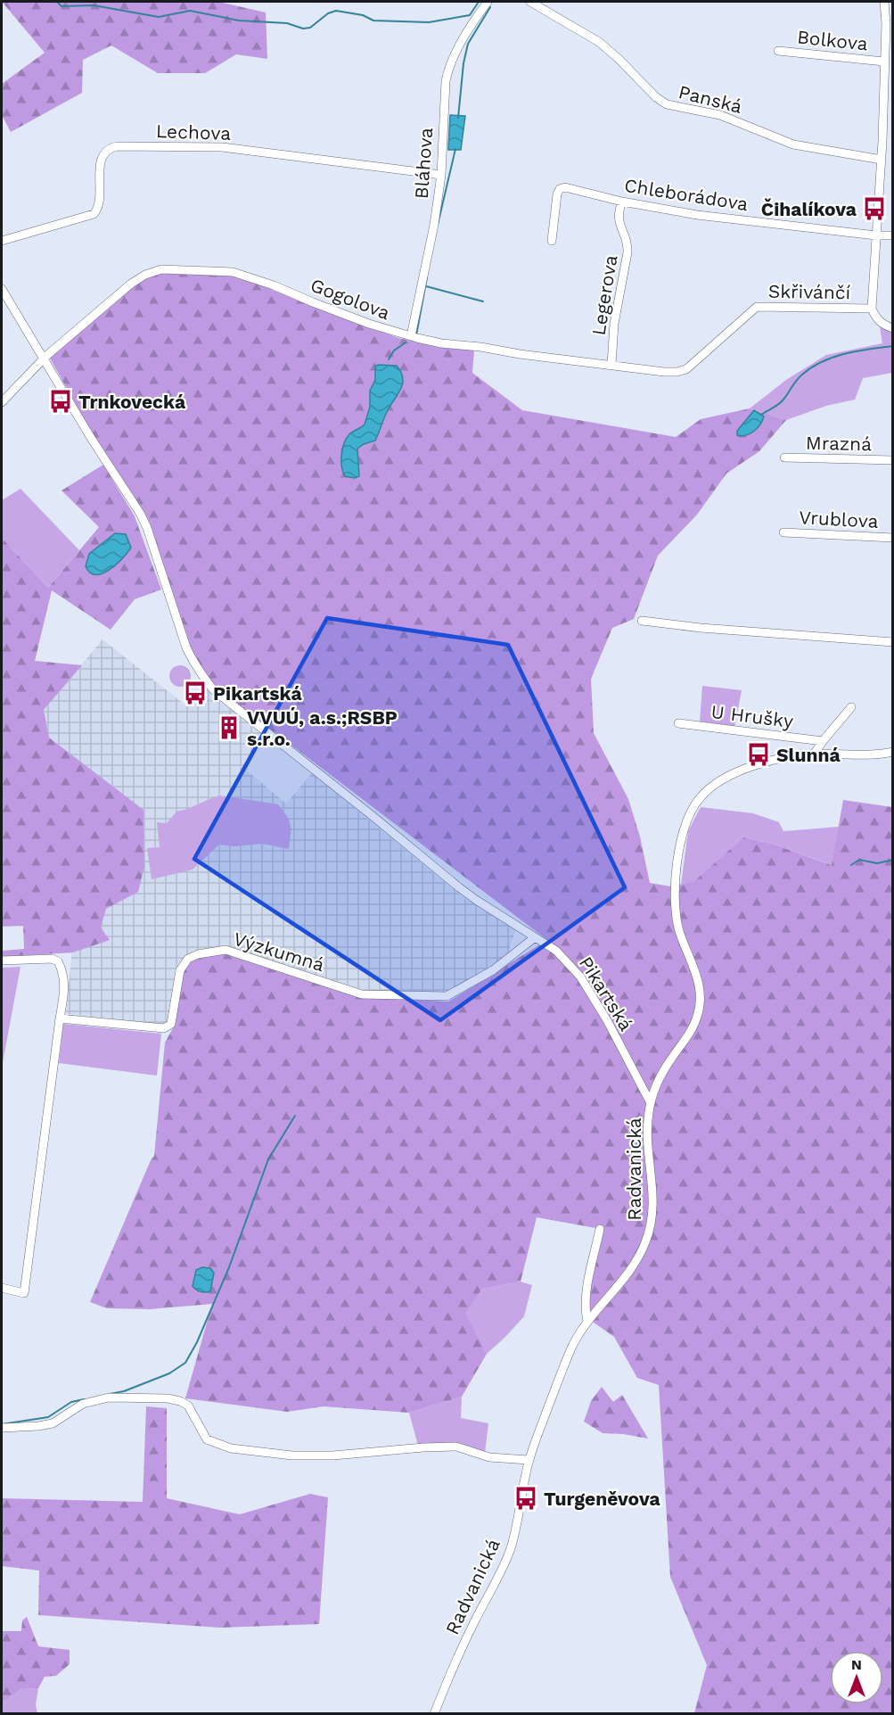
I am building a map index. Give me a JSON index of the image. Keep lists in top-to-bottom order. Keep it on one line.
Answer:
{"streets":{"street":["Bolkova","Panská","Lechova","Bláhova","Chleborádova","Skřivánčí","Legerova","Gogolova","Mrazná","Vrublova","U Hrušky","Výzkumná","Pikartská","Radvanická"]},"crossings":[["Lechova","Bláhova"],["Bláhova","Gogolova"],["Chleborádova","Legerova"],["Skřivánčí","Gogolova"],["Legerova","Gogolova"],["Gogolova","Pikartská"],["Výzkumná","Pikartská"],["Pikartská","Radvanická"]],"places":{"bus stop":["Čihalíkova","Trnkovecká","Pikartská","Slunná","Turgeněvova"],"building":["VVUÚ, a.s.;RSBP s.r.o."]},"north":"top"}
